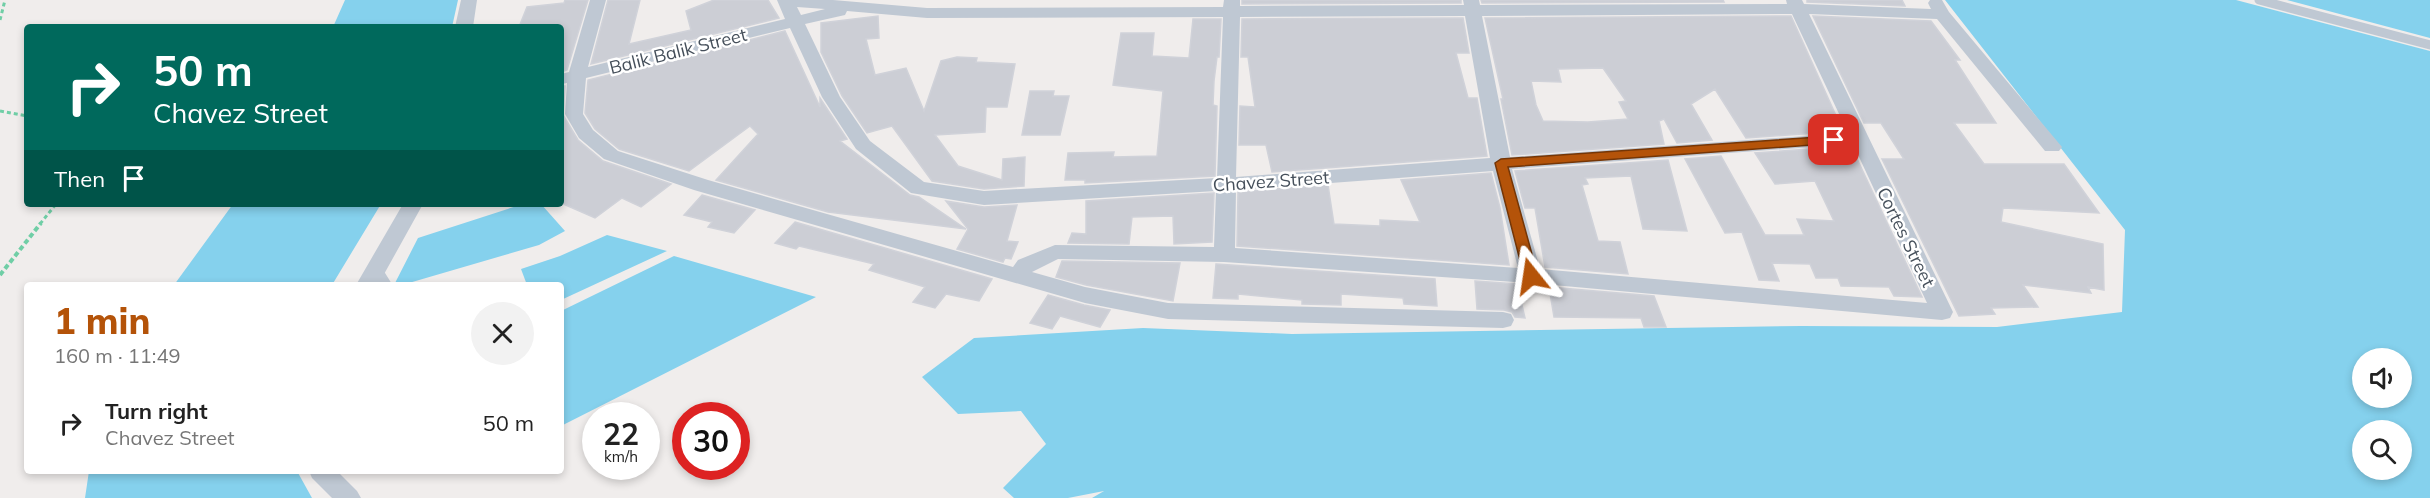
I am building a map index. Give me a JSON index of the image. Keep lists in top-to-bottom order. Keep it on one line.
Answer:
{"streets":{"street":["Balik Balik Street","Chavez Street","Cortes Street"]},"crossings":[["Balik Balik Street","Chavez Street"],["Chavez Street","Cortes Street"]],"page":{"turn":["50 m","Chavez Street"],"then":"Then","heading":["1 min","160 m · 11:49"],"list":[{"name":"Turn right","note":"Chavez Street","value":"50 m"}],"speed":"22 km/h","limit":"30"}}
